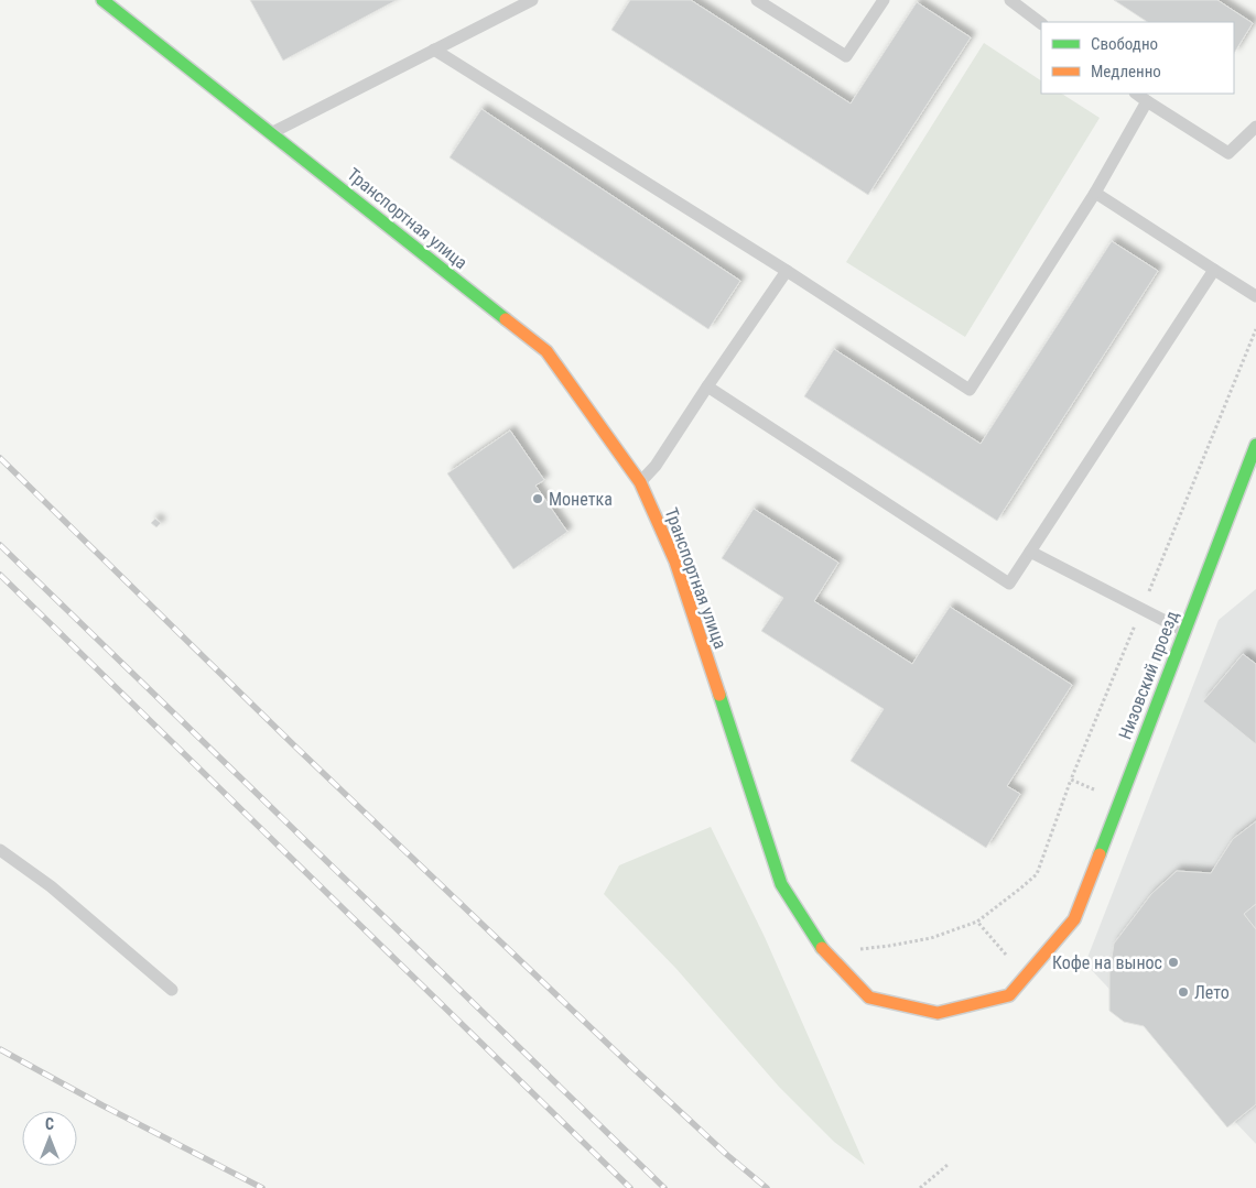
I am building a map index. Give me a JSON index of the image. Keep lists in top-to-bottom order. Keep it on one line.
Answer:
{"streets":{"street":["Транспортная улица","Низовский проезд"]},"crossings":[["Транспортная улица","Низовский проезд"]],"places":["Монетка","Кофе на вынос","Лето"],"legend":["Свободно","Медленно"],"north":"top"}
